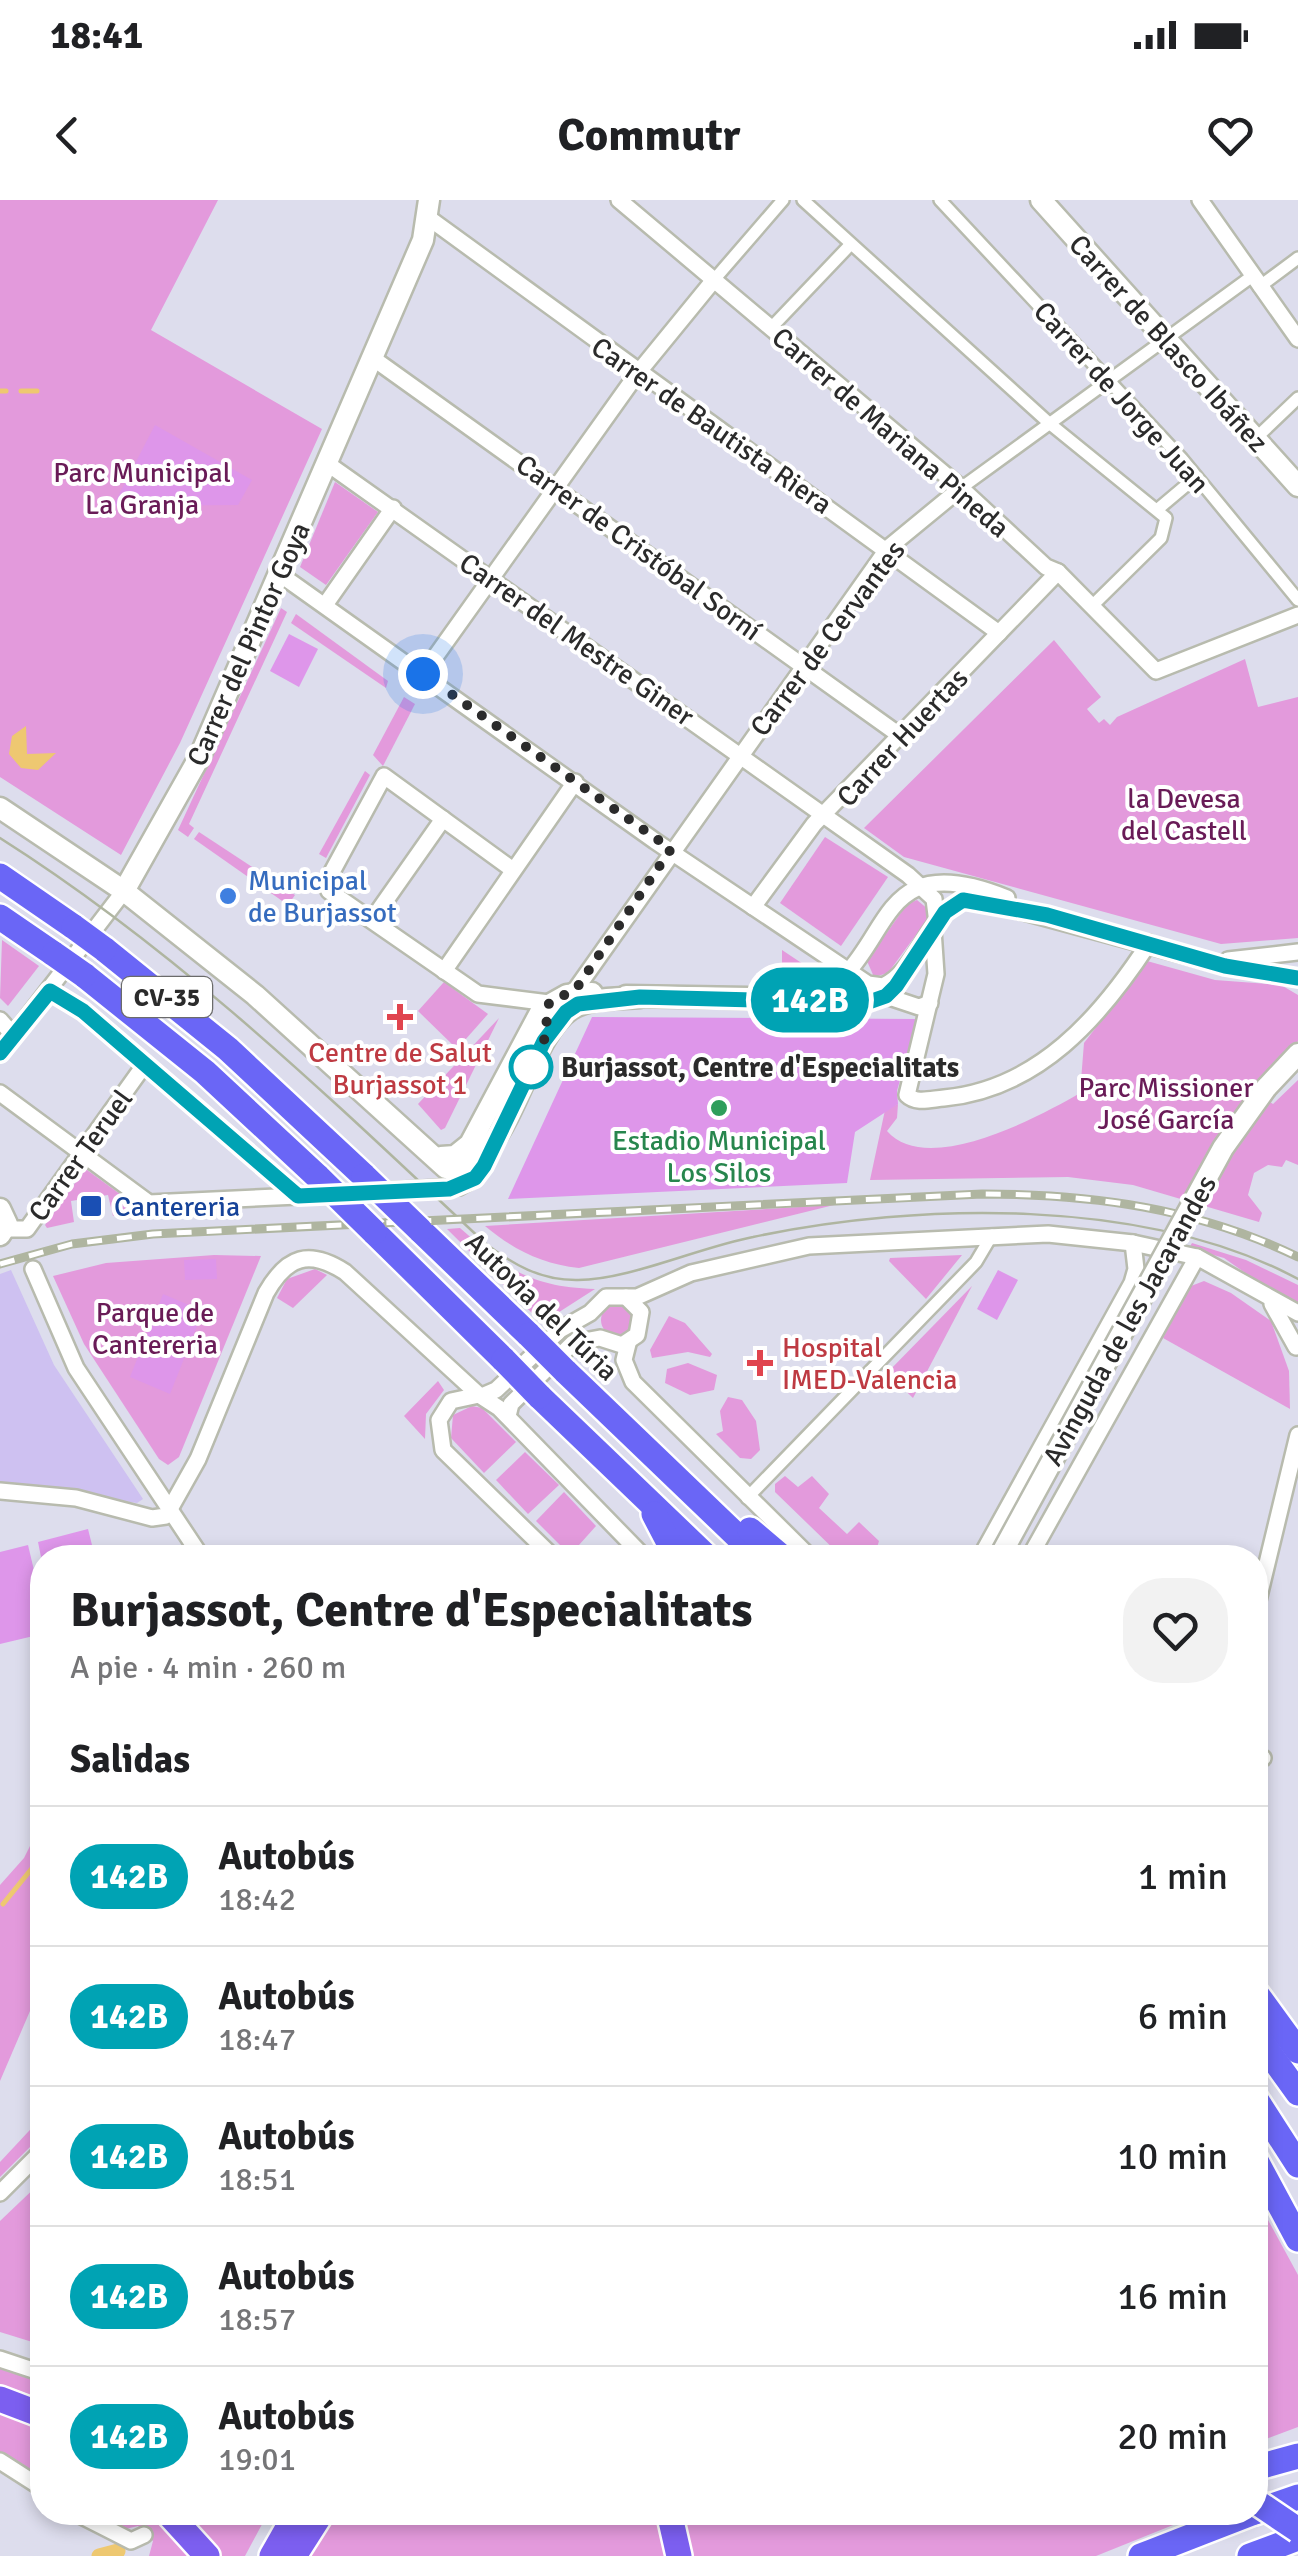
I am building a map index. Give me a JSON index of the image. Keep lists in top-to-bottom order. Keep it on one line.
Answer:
{"streets":{"highway":["CV-35","Autovia del Túria"],"street":["Carrer de Blasco Ibáñez","Carrer de Jorge Juan","Carrer de Bautista Riera","Carrer de Mariana Pineda","Carrer de Cristóbal Sorní","Carrer de Cervantes","Carrer del Mestre Giner","Carrer del Pintor Goya","Carrer Huertas","Carrer Teruel","Avinguda de les Jacarandes"]},"crossings":[["Carrer de Blasco Ibáñez","Carrer de Cervantes"],["Carrer de Jorge Juan","Carrer de Cervantes"],["Carrer de Bautista Riera","Carrer de Cervantes"],["Carrer de Bautista Riera","Carrer del Pintor Goya"],["Carrer de Bautista Riera","Carrer Huertas"],["Carrer de Mariana Pineda","Carrer de Cervantes"],["Carrer de Mariana Pineda","Carrer Huertas"],["Carrer de Cristóbal Sorní","Carrer de Cervantes"],["Carrer de Cristóbal Sorní","Carrer del Pintor Goya"],["Carrer de Cristóbal Sorní","Carrer Huertas"],["Carrer de Cervantes","Carrer del Mestre Giner"],["Carrer del Mestre Giner","Carrer del Pintor Goya"],["Carrer del Mestre Giner","Carrer Huertas"]],"parks":["Parc Municipal La Granja","la Devesa del Castell","Parc Missioner José García","Parque de Cantereria"],"places":{"other":["Municipal de Burjassot","Burjassot, Centre d'Especialitats","Estadio Municipal Los Silos"],"health":["Centre de Salut Burjassot 1","Hospital IMED-Valencia"],"transit":["Cantereria"]},"lines":["bus line 142B"],"page":{"status":"18:41","header":"Commutr","on_map":"142B","heading":[["Burjassot, Centre d'Especialitats","A pie · 4 min · 260 m"],"Salidas"],"list":[{"mark":"142B","name":"Autobús","note":"18:42","value":"1 min"},{"mark":"142B","name":"Autobús","note":"18:47","value":"6 min"},{"mark":"142B","name":"Autobús","note":"18:51","value":"10 min"},{"mark":"142B","name":"Autobús","note":"18:57","value":"16 min"},{"mark":"142B","name":"Autobús","note":"19:01","value":"20 min"}]}}
